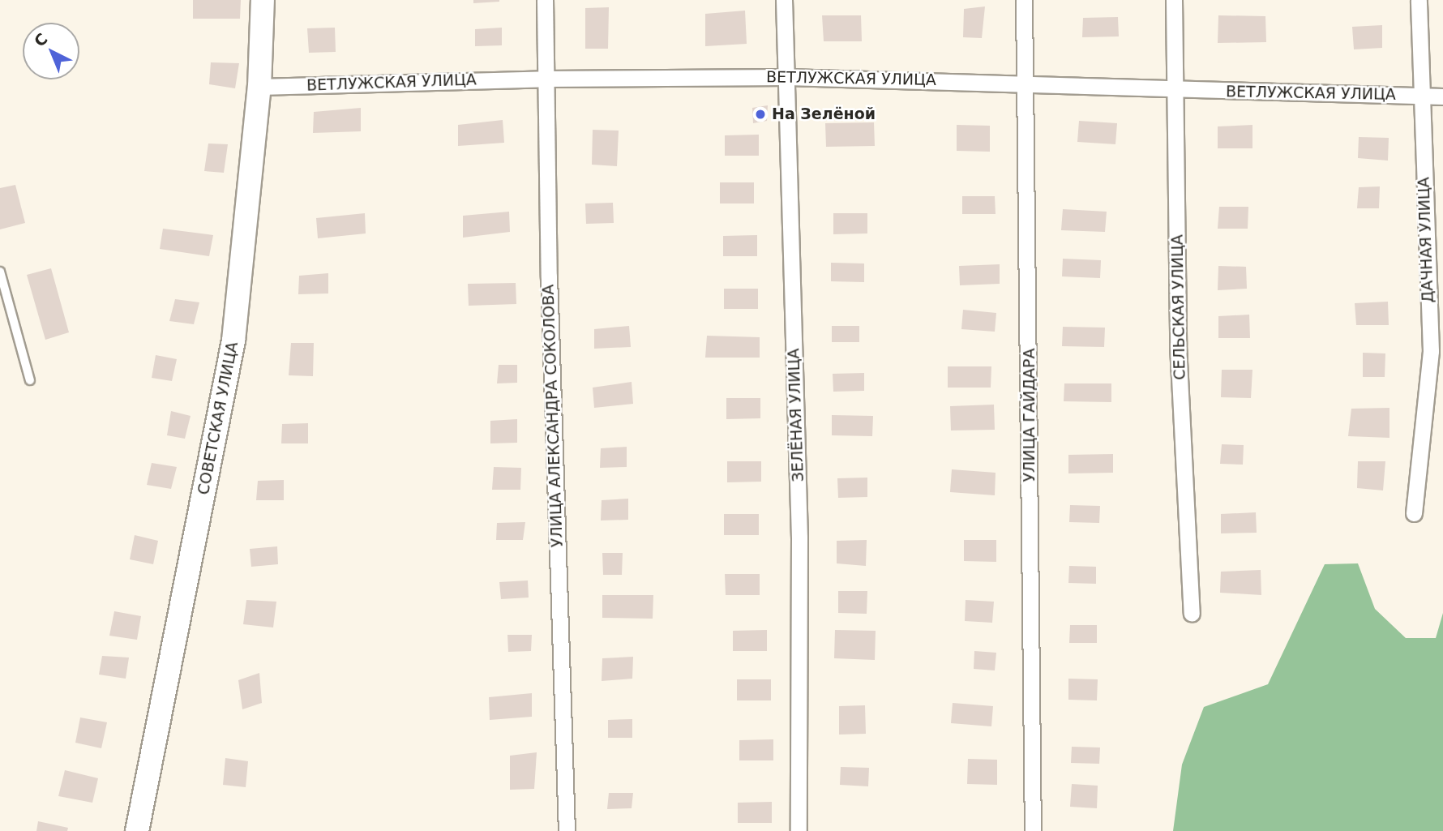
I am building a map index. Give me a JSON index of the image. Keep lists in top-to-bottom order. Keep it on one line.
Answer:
{"streets":{"street":["ВЕТЛУЖСКАЯ УЛИЦА","ДАЧНАЯ УЛИЦА","СЕЛЬСКАЯ УЛИЦА","ЗЕЛЁНАЯ УЛИЦА","УЛИЦА ГАЙДАРА","УЛИЦА АЛЕКСАНДРА СОКОЛОВА","СОВЕТСКАЯ УЛИЦА"]},"crossings":[["ВЕТЛУЖСКАЯ УЛИЦА","ДАЧНАЯ УЛИЦА"],["ВЕТЛУЖСКАЯ УЛИЦА","СЕЛЬСКАЯ УЛИЦА"],["ВЕТЛУЖСКАЯ УЛИЦА","ЗЕЛЁНАЯ УЛИЦА"],["ВЕТЛУЖСКАЯ УЛИЦА","УЛИЦА ГАЙДАРА"],["ВЕТЛУЖСКАЯ УЛИЦА","УЛИЦА АЛЕКСАНДРА СОКОЛОВА"],["ВЕТЛУЖСКАЯ УЛИЦА","СОВЕТСКАЯ УЛИЦА"]],"places":["На Зелёной"],"north":"top left"}
